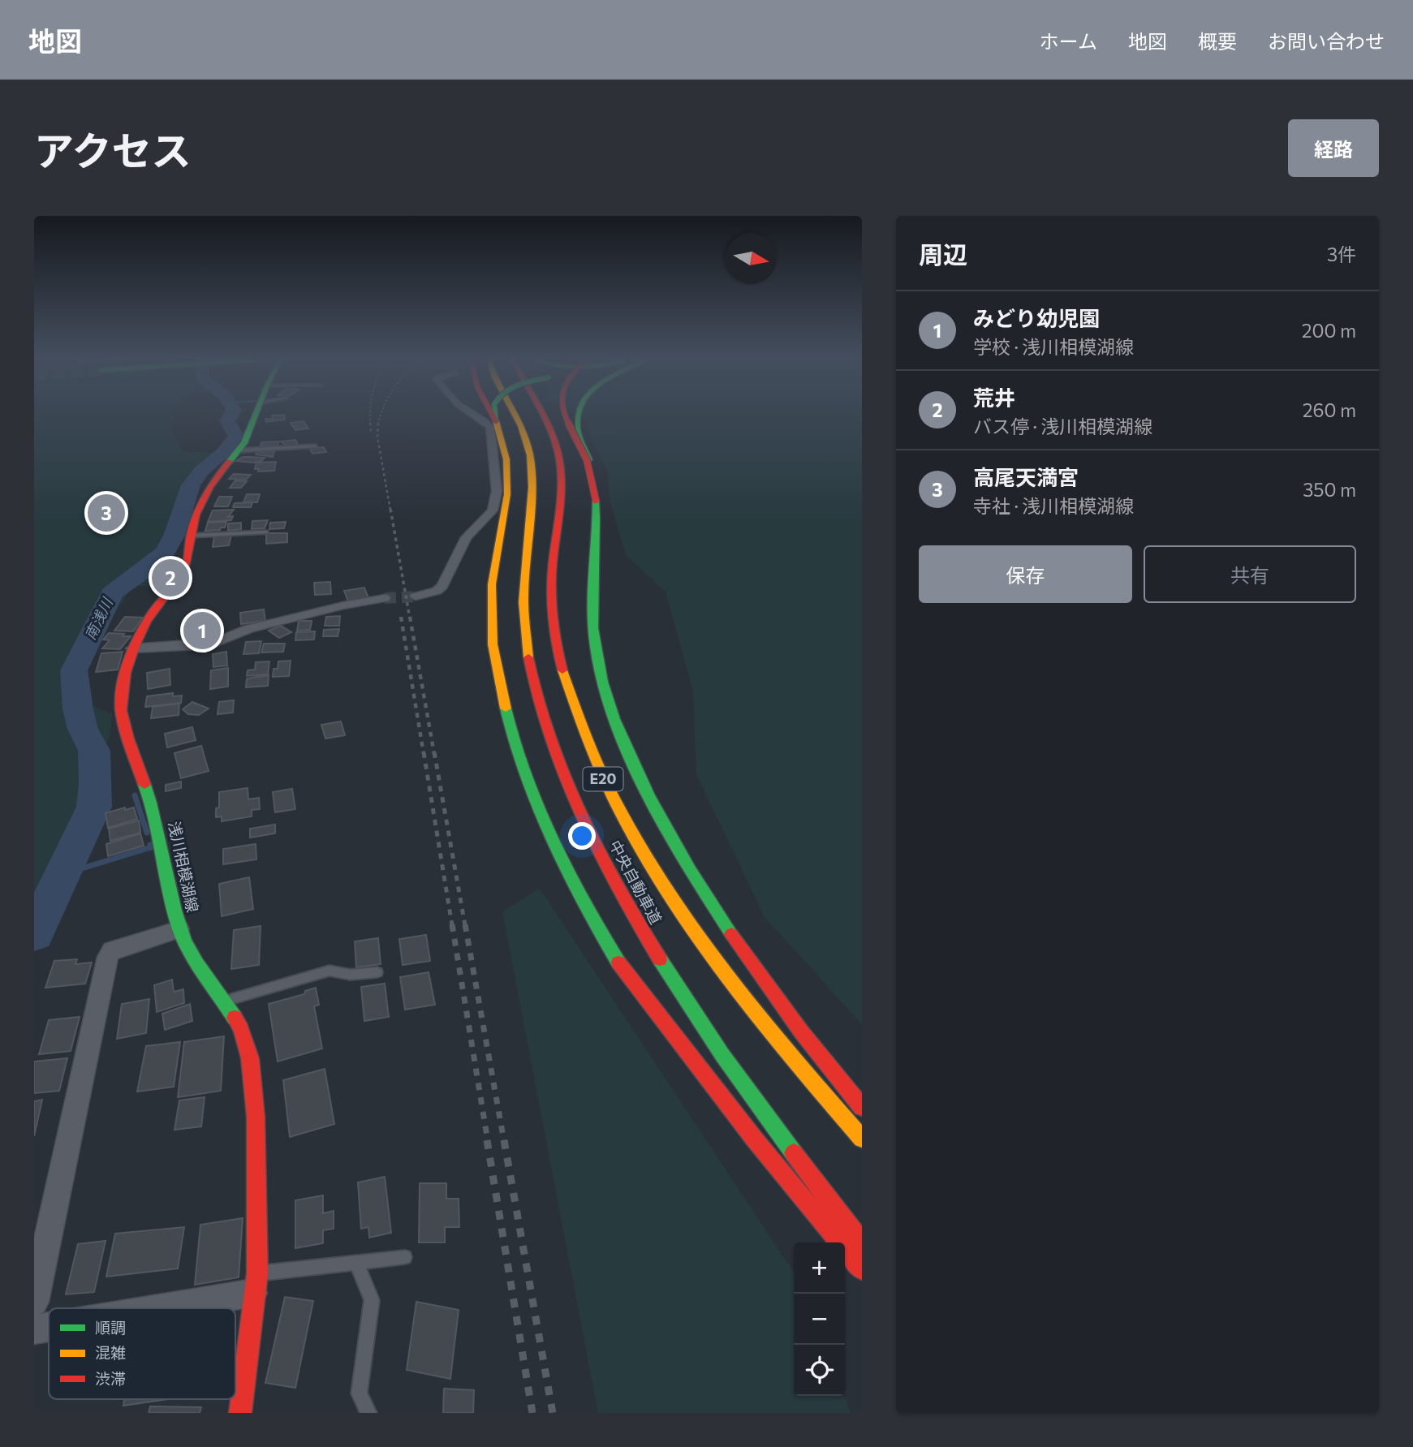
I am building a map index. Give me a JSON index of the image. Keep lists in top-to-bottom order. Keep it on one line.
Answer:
{"streets":{"main road":["E20","浅川相模湖線","中央自動車道"]},"water":["南浅川"],"legend":["順調","混雑","渋滞"],"north":"right","page":{"header":"地図","nav":["ホーム","地図","概要","お問い合わせ"],"title":"アクセス","buttons":["経路",["保存","共有"]],"heading":["周辺","3件"],"list":[{"mark":"1","name":"みどり幼児園","note":"学校 · 浅川相模湖線","value":"200 m"},{"mark":"2","name":"荒井","note":"バス停 · 浅川相模湖線","value":"260 m"},{"mark":"3","name":"高尾天満宮","note":"寺社 · 浅川相模湖線","value":"350 m"}],"pins":["3","2","1"],"map_buttons":["+","−"]}}
